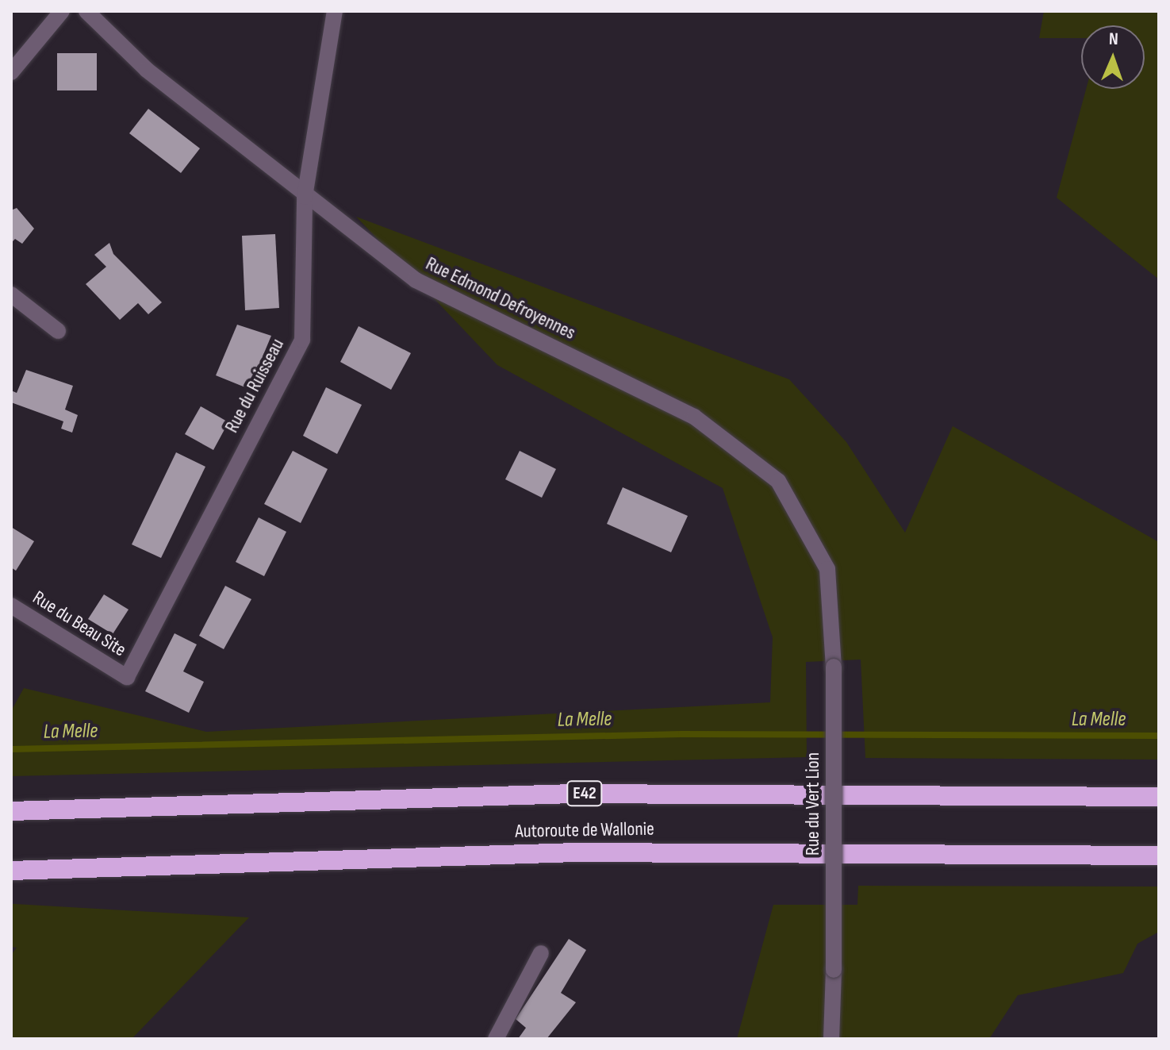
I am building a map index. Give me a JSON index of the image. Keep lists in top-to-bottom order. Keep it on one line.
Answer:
{"streets":{"highway":["E42","Autoroute de Wallonie"],"street":["Rue Edmond Defroyennes","Rue du Ruisseau","Rue du Beau Site","Rue du Vert Lion"]},"crossings":[["Rue Edmond Defroyennes","Rue du Ruisseau"],["Rue Edmond Defroyennes","Rue du Vert Lion"],["Rue du Ruisseau","Rue du Beau Site"]],"water":["La Melle"],"north":"top"}
